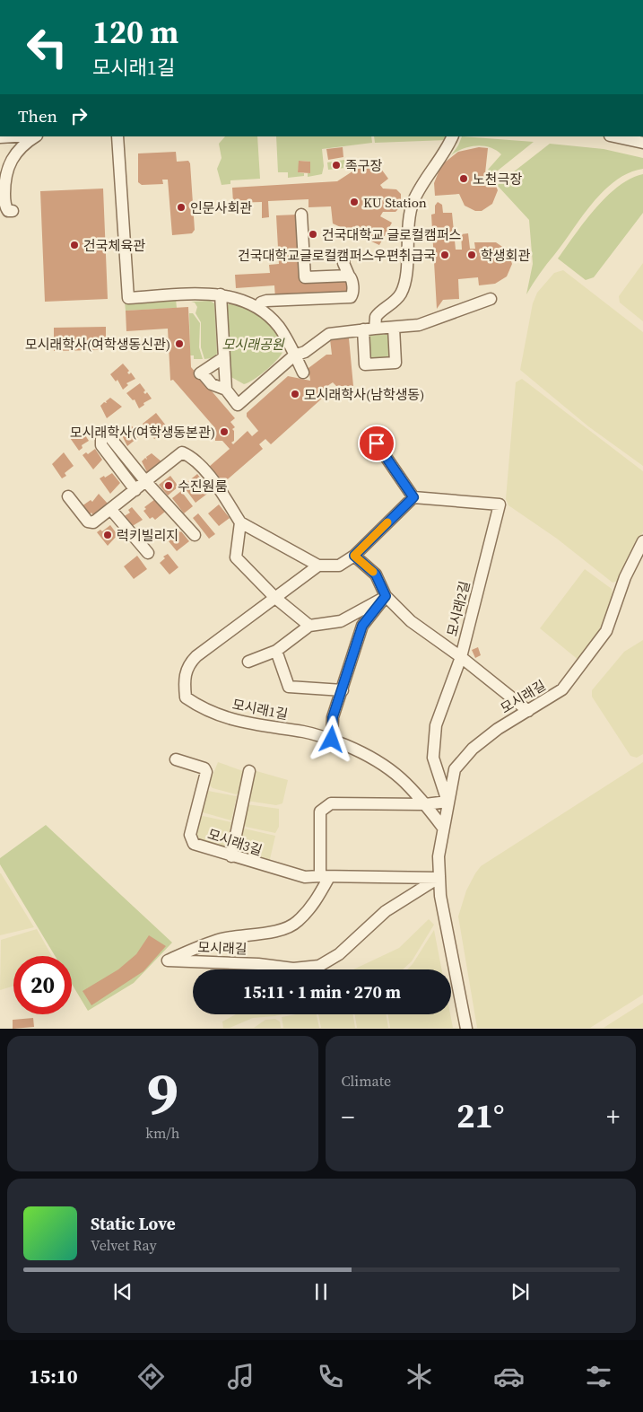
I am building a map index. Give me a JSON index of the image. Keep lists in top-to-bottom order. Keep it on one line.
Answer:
{"streets":{"street":["모시래2길","모시래길","모시래1길","모시래3길"]},"crossings":[["모시래2길","모시래길"],["모시래길","모시래1길"],["모시래길","모시래3길"]],"parks":["모시래공원"],"places":["족구장","노천극장","KU Station","인문사회관","건국대학교 글로컬캠퍼스","건국체육관","건국대학교글로컬캠퍼스우편취급국","학생회관","모시래학사(여학생동신관)","모시래학사(남학생동)","모시래학사(여학생동본관)","수진원룸","럭키빌리지"],"page":{"turn":["120 m","모시래1길"],"then":"Then","limit":"20","trip":"15:11 · 1 min · 270 m","tile":[["9","km/h"],"Climate"],"heat":["−","21°","+"],"song":["Static Love","Velvet Ray"],"tabs":"15:10"}}
